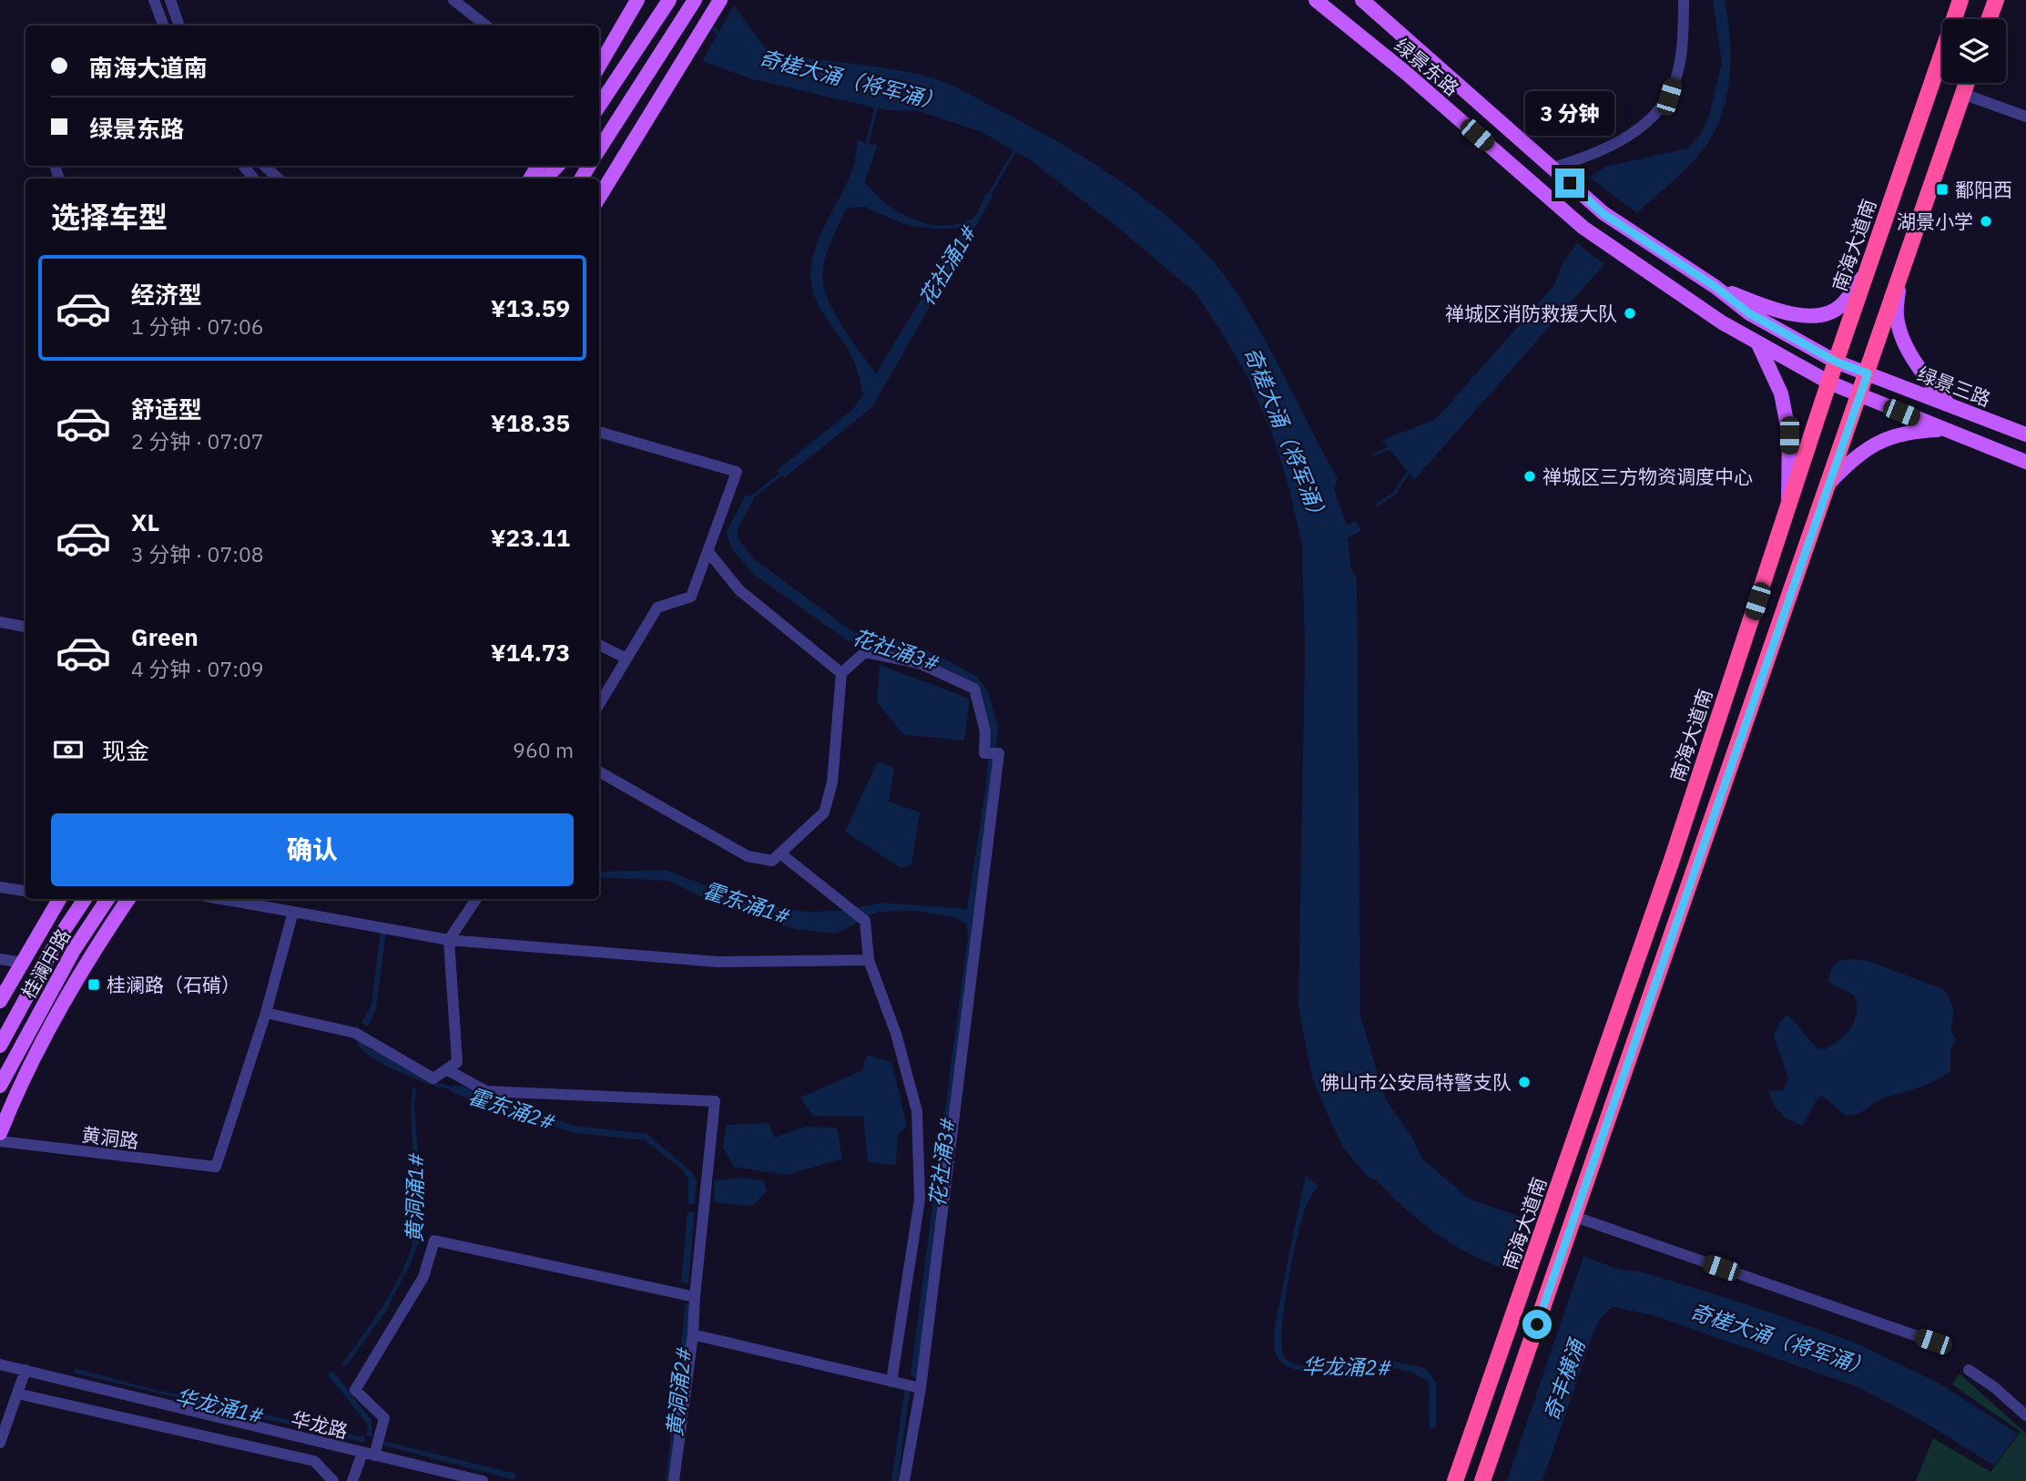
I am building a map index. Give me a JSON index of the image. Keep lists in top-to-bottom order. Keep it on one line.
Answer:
{"streets":{"highway":["南海大道南"],"main road":["绿景东路","绿景三路","桂澜中路"],"street":["黄洞路","华龙路"]},"crossings":[["绿景东路","南海大道南"],["绿景东路","绿景三路"]],"water":["奇槎大涌（将军涌）","花社涌1#","花社涌3#","霍东涌1#","霍东涌2#","黄洞涌1#","华龙涌2#","奇丰横涌","黄洞涌2#","华龙涌1#"],"places":{"transit":["鄱阳西","桂澜路（石𬒔）"],"other":["湖景小学","禅城区消防救援大队","禅城区三方物资调度中心","佛山市公安局特警支队"]},"page":{"banner":["南海大道南","绿景东路"],"bubble":"3 分钟","heading":"选择车型","list":[{"name":"经济型","note":"1 分钟 · 07:06","value":"¥13.59"},{"name":"舒适型","note":"2 分钟 · 07:07","value":"¥18.35"},{"name":"XL","note":"3 分钟 · 07:08","value":"¥23.11"},{"name":"Green","note":"4 分钟 · 07:09","value":"¥14.73"}],"pay":["现金","960 m"],"buttons":"确认"}}
